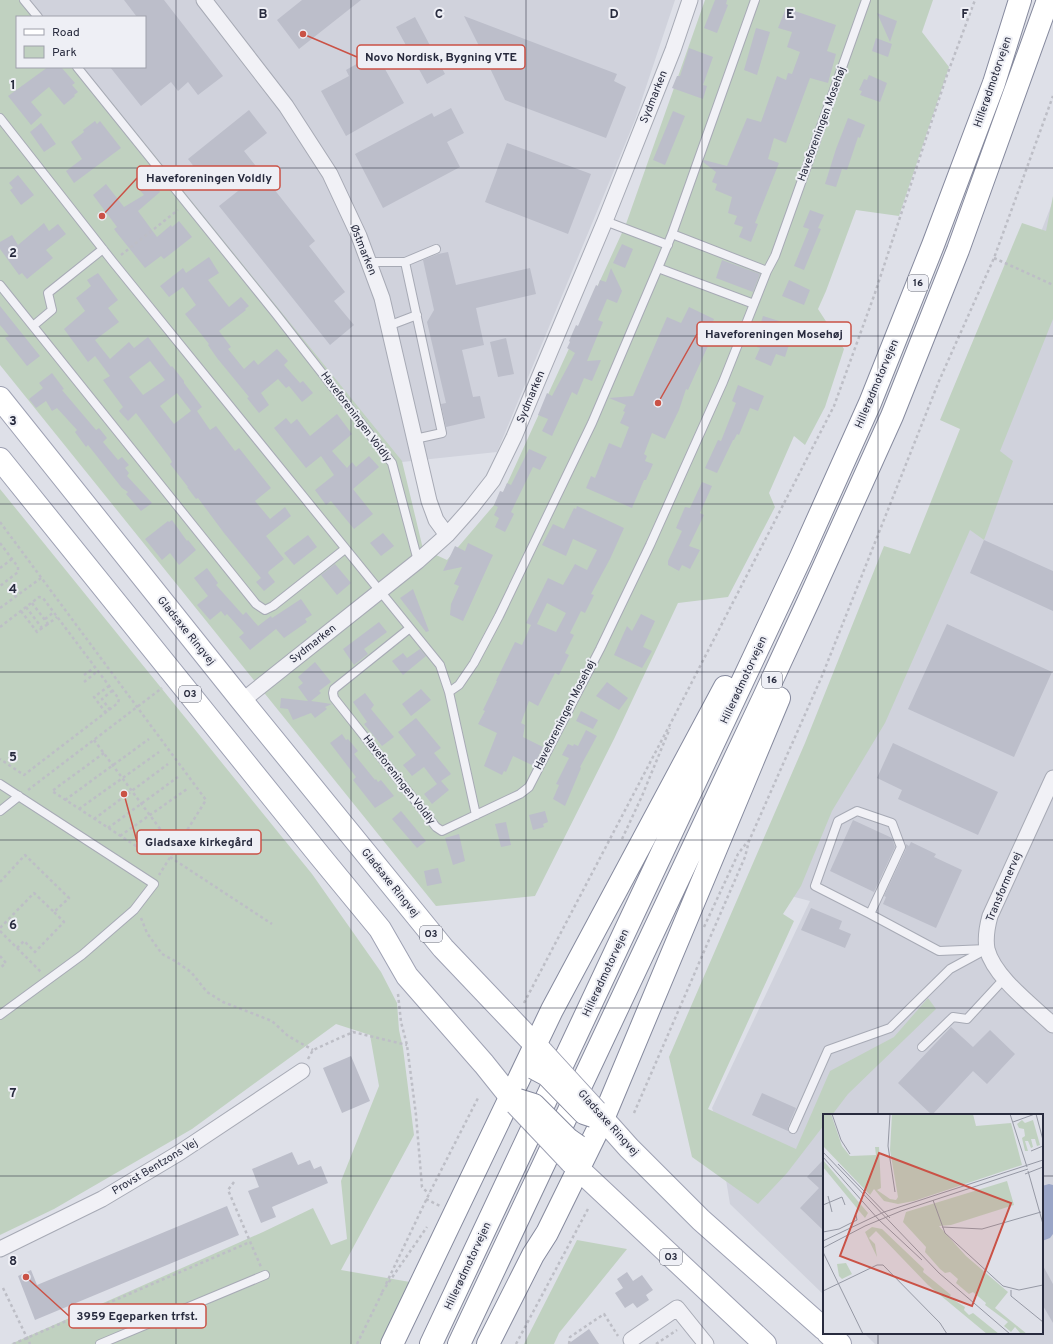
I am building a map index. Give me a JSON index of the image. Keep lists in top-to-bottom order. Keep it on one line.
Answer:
{"streets":{"main road":["Hillerødmotorvejen","16","Gladsaxe Ringvej","O3"],"street":["Sydmarken","Østmarken","Transformervej","Provst Bentzons Vej"],"lane":["Haveforeningen Mosehøj","Haveforeningen Voldly"]},"crossings":[["Sydmarken","Østmarken"],["Sydmarken","Haveforeningen Voldly"],["Sydmarken","Gladsaxe Ringvej"],["Haveforeningen Mosehøj","Haveforeningen Voldly"]],"places":["Novo Nordisk, Bygning VTE","Haveforeningen Voldly","Haveforeningen Mosehøj","Gladsaxe kirkegård","3959 Egeparken trfst."],"legend":["Road","Park"],"grid":{"columns":["B","C","D","E","F"],"rows":["1","2","3","4","5","6","7","8"]}}
